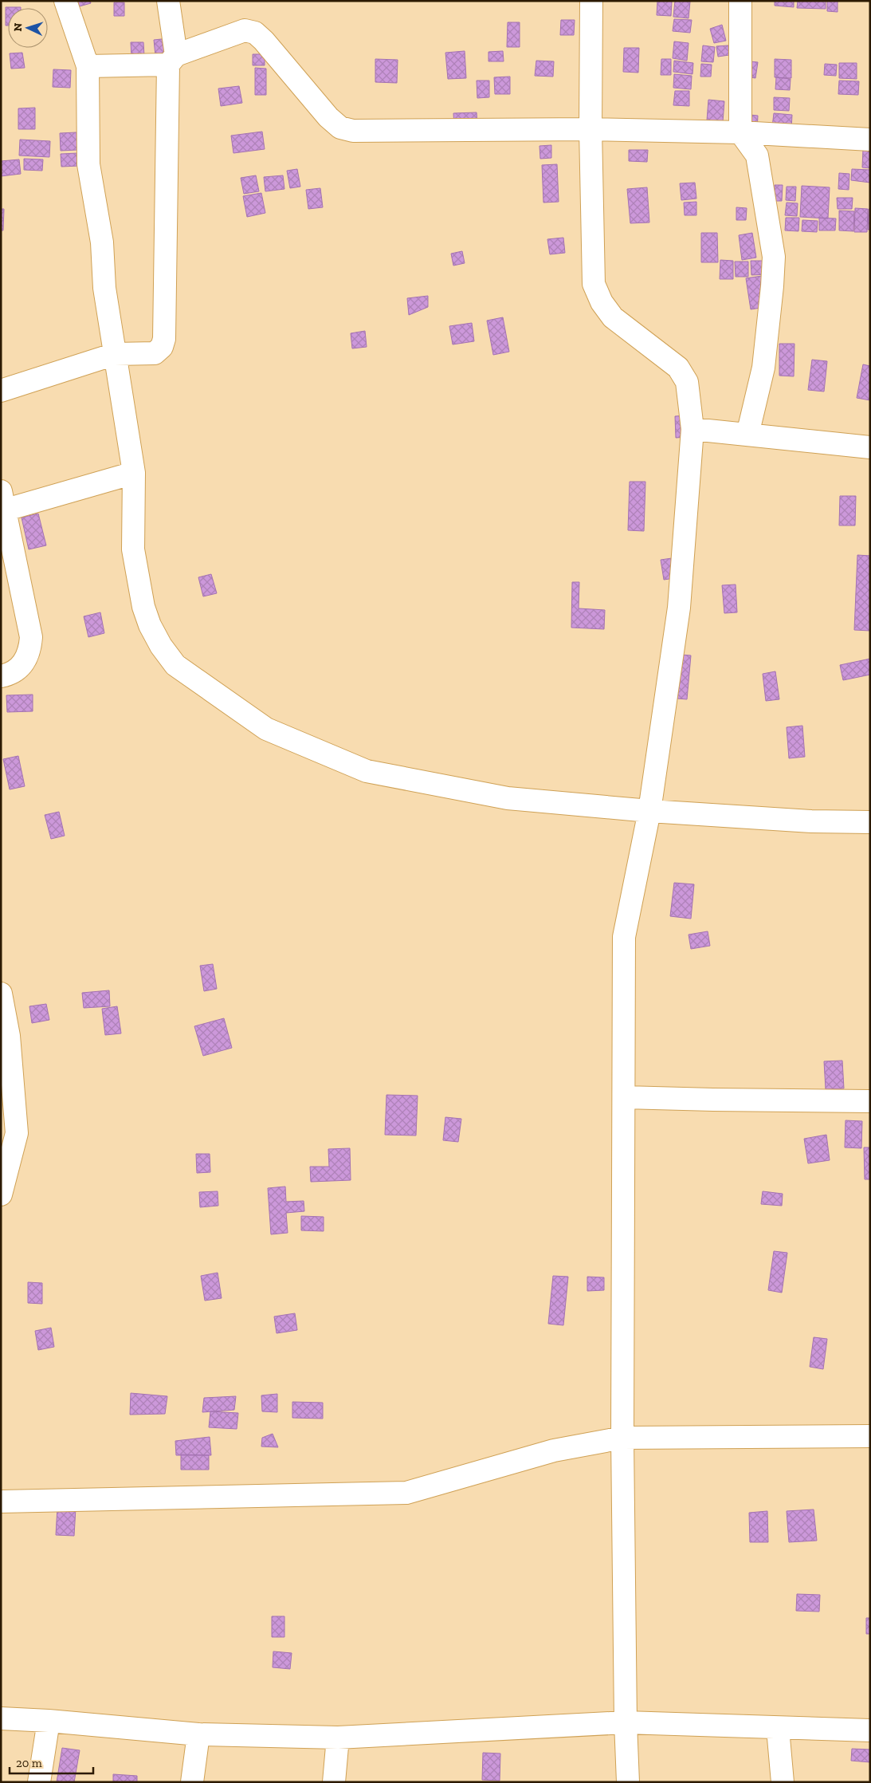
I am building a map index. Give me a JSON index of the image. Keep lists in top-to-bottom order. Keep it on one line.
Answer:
{"scale_bar":"20 m","north":"left"}
